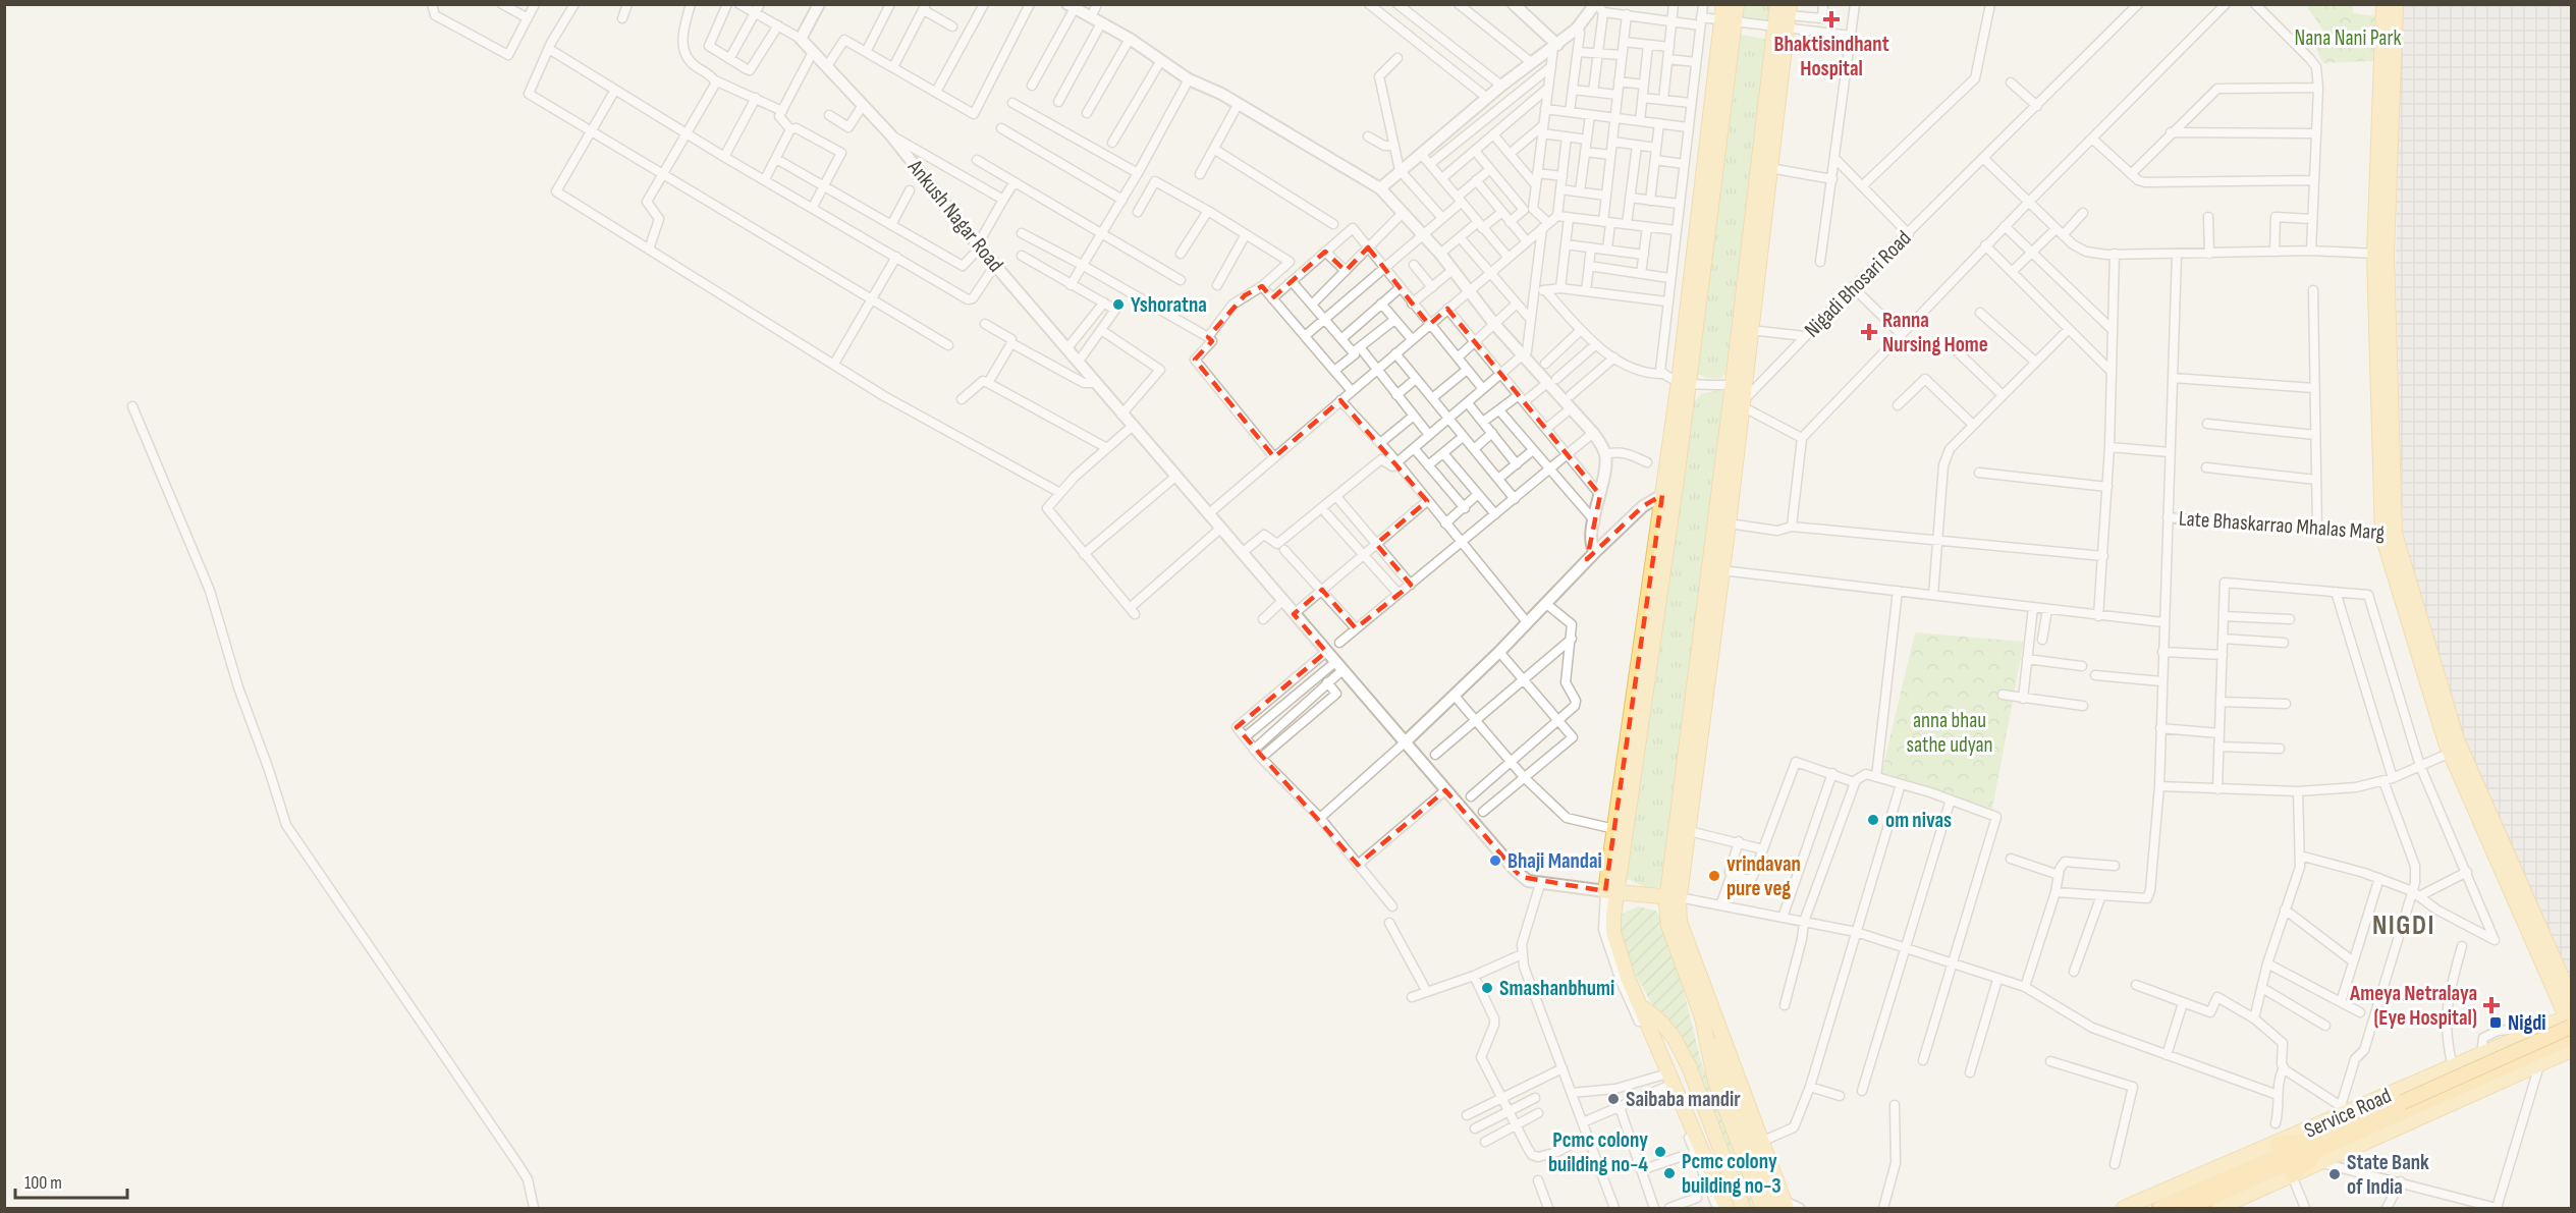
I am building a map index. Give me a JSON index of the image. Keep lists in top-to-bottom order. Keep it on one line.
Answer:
{"streets":{"main road":["Service Road"],"street":["Ankush Nagar Road","Nigadi Bhosari Road","Late Bhaskarrao Mhalas Marg"]},"districts":["NIGDI"],"parks":["Nana Nani Park","anna bhau sathe udyan"],"places":{"health":["Bhaktisindhant Hospital","Ranna Nursing Home","Ameya Netralaya (Eye Hospital)"],"other":["Yshoratna","om nivas","Bhaji Mandai","vrindavan pure veg","Smashanbhumi","Saibaba mandir","Pcmc colony building no-4","Pcmc colony building no-3","State Bank of India"],"transit":["Nigdi"]},"scale_bar":"100 m"}
